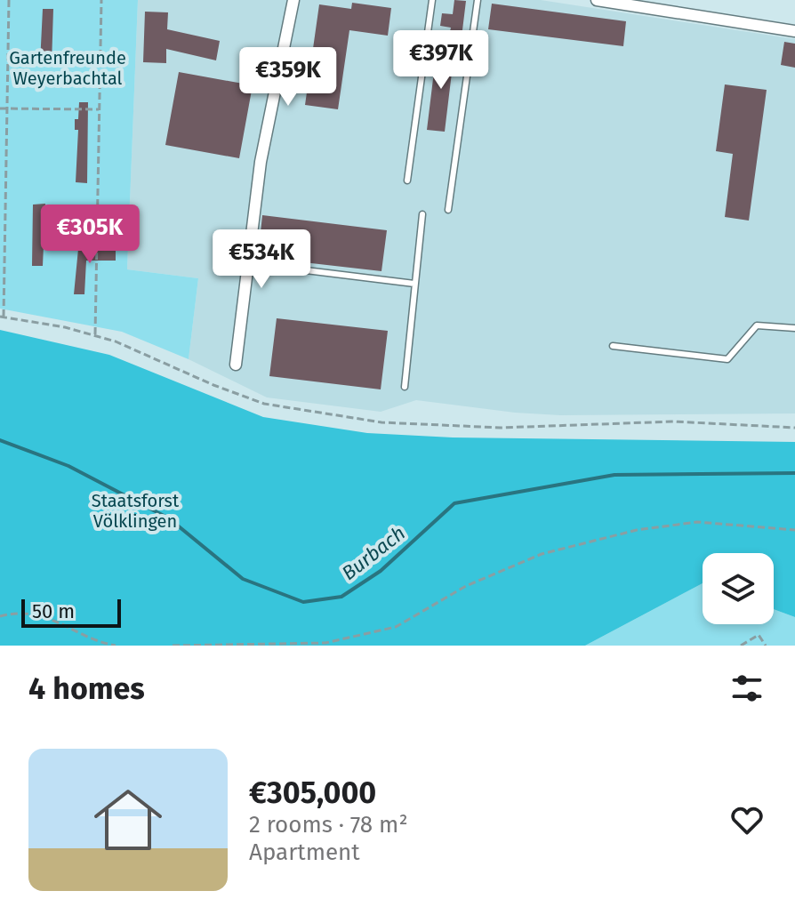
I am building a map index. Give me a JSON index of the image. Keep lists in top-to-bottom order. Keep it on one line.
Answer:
{"water":["Burbach"],"parks":["Gartenfreunde Weyerbachtal","Staatsforst Völklingen"],"scale_bar":"50 m","page":{"price":["€397K","€359K","€305K","€534K"],"scale":"50 m","heading":"4 homes","list":[{"name":"€305,000","note":"2 rooms · 78 m² · Apartment"}]}}
